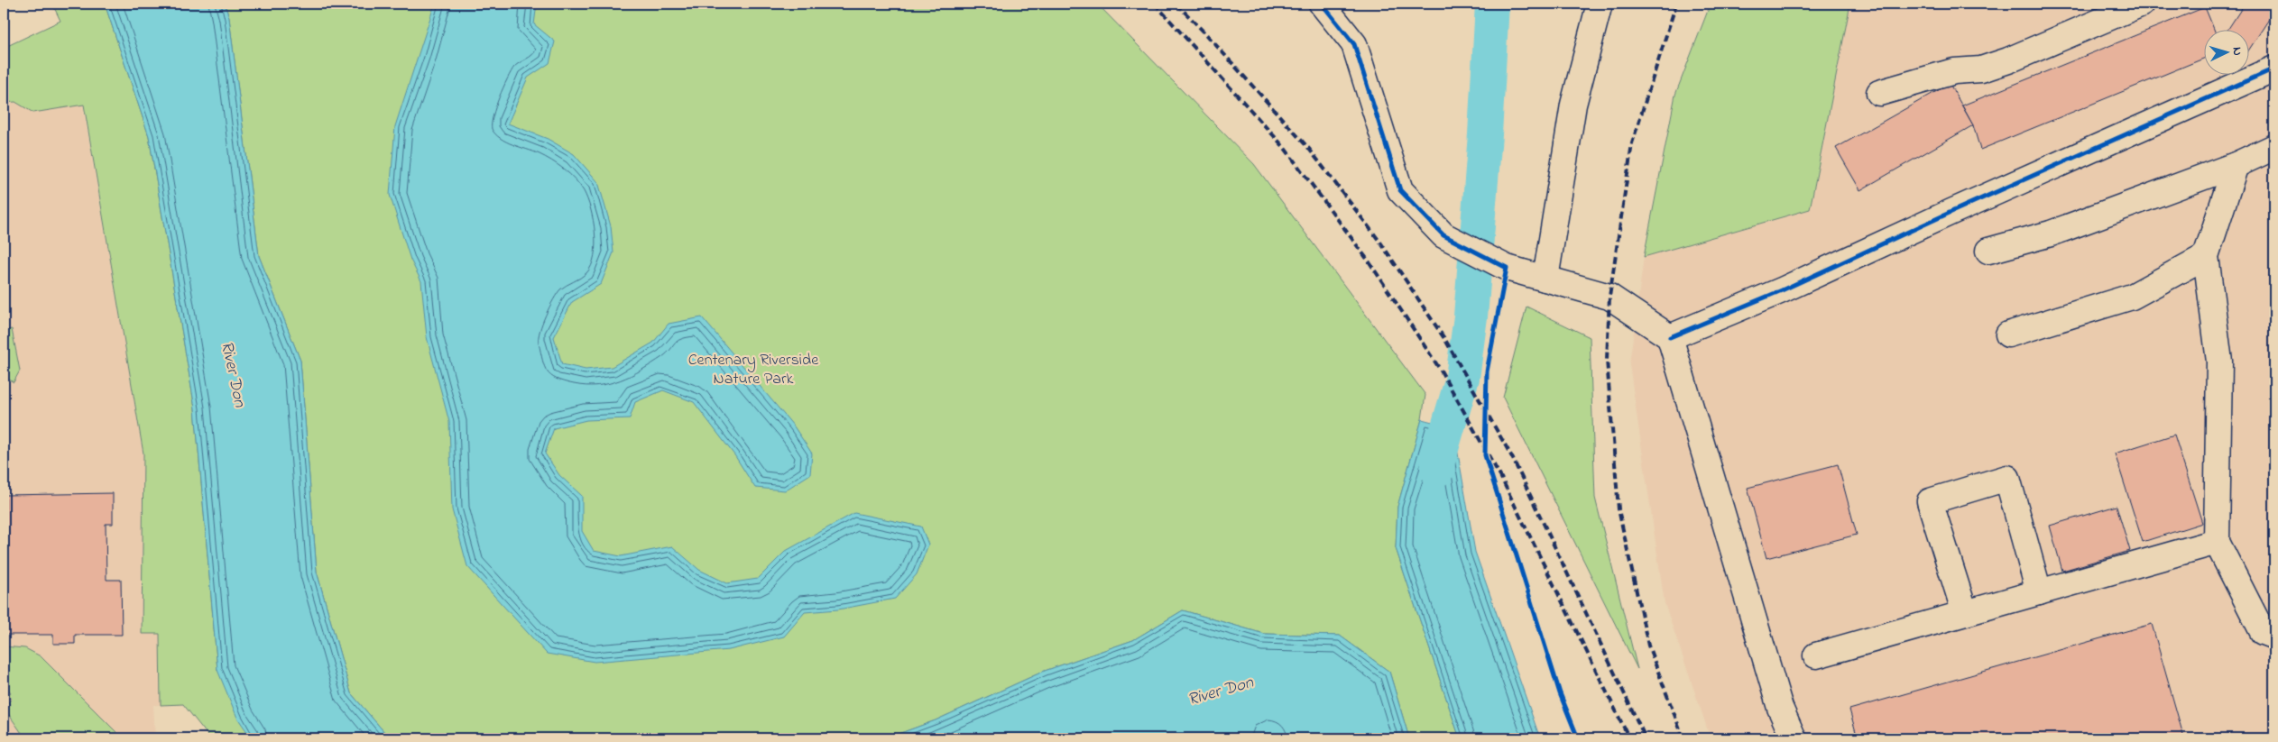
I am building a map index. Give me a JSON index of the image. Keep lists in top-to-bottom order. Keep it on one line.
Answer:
{"water":["River Don"],"parks":["Centenary Riverside Nature Park"],"north":"right"}
